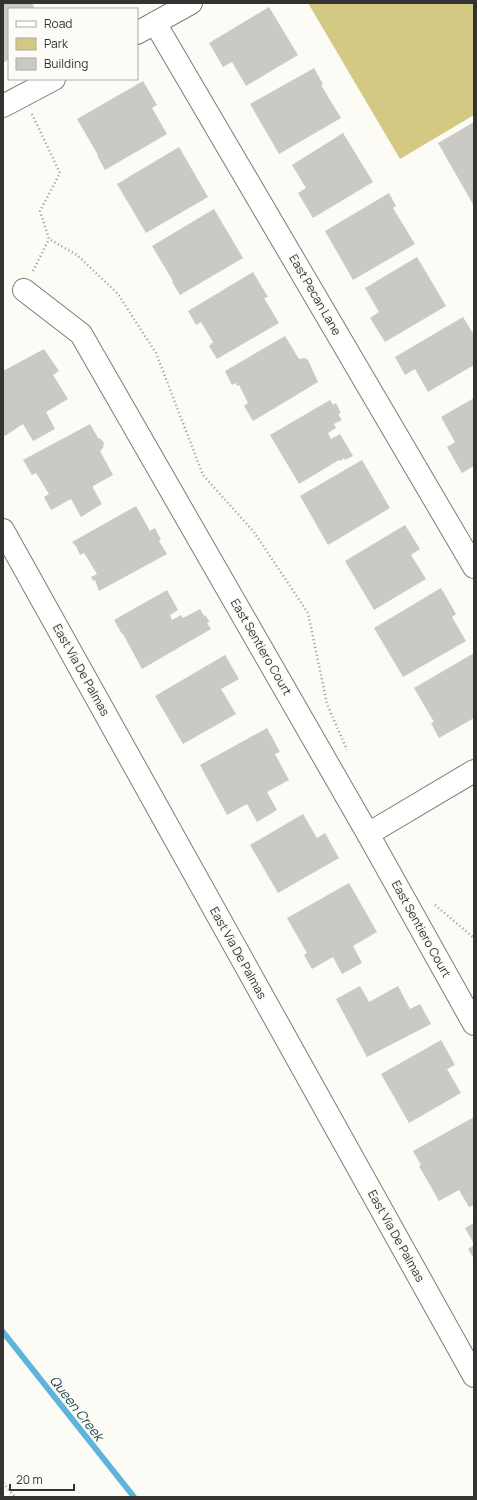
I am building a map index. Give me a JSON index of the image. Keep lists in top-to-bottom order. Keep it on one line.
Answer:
{"streets":{"street":["East Pecan Lane","East Sentiero Court","East Via De Palmas"]},"water":["Queen Creek"],"legend":["Road","Park","Building"],"scale_bar":"20 m"}
